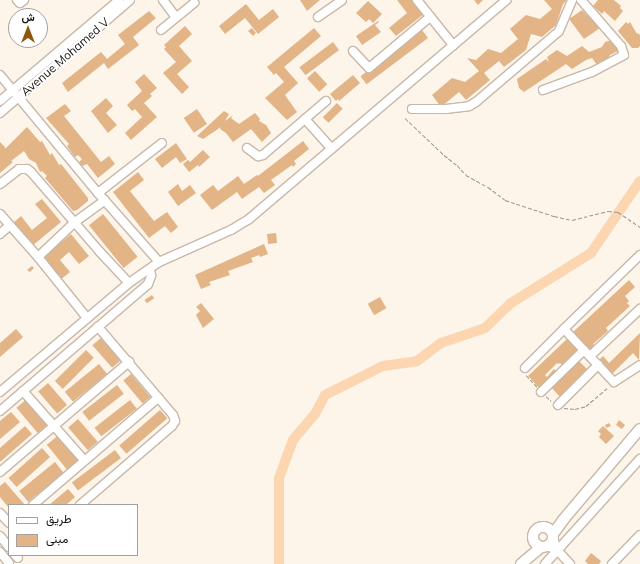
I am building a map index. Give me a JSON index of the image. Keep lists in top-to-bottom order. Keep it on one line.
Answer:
{"streets":{"street":["Avenue Mohamed V"]},"legend":["طريق","مبنى"],"north":"top"}
